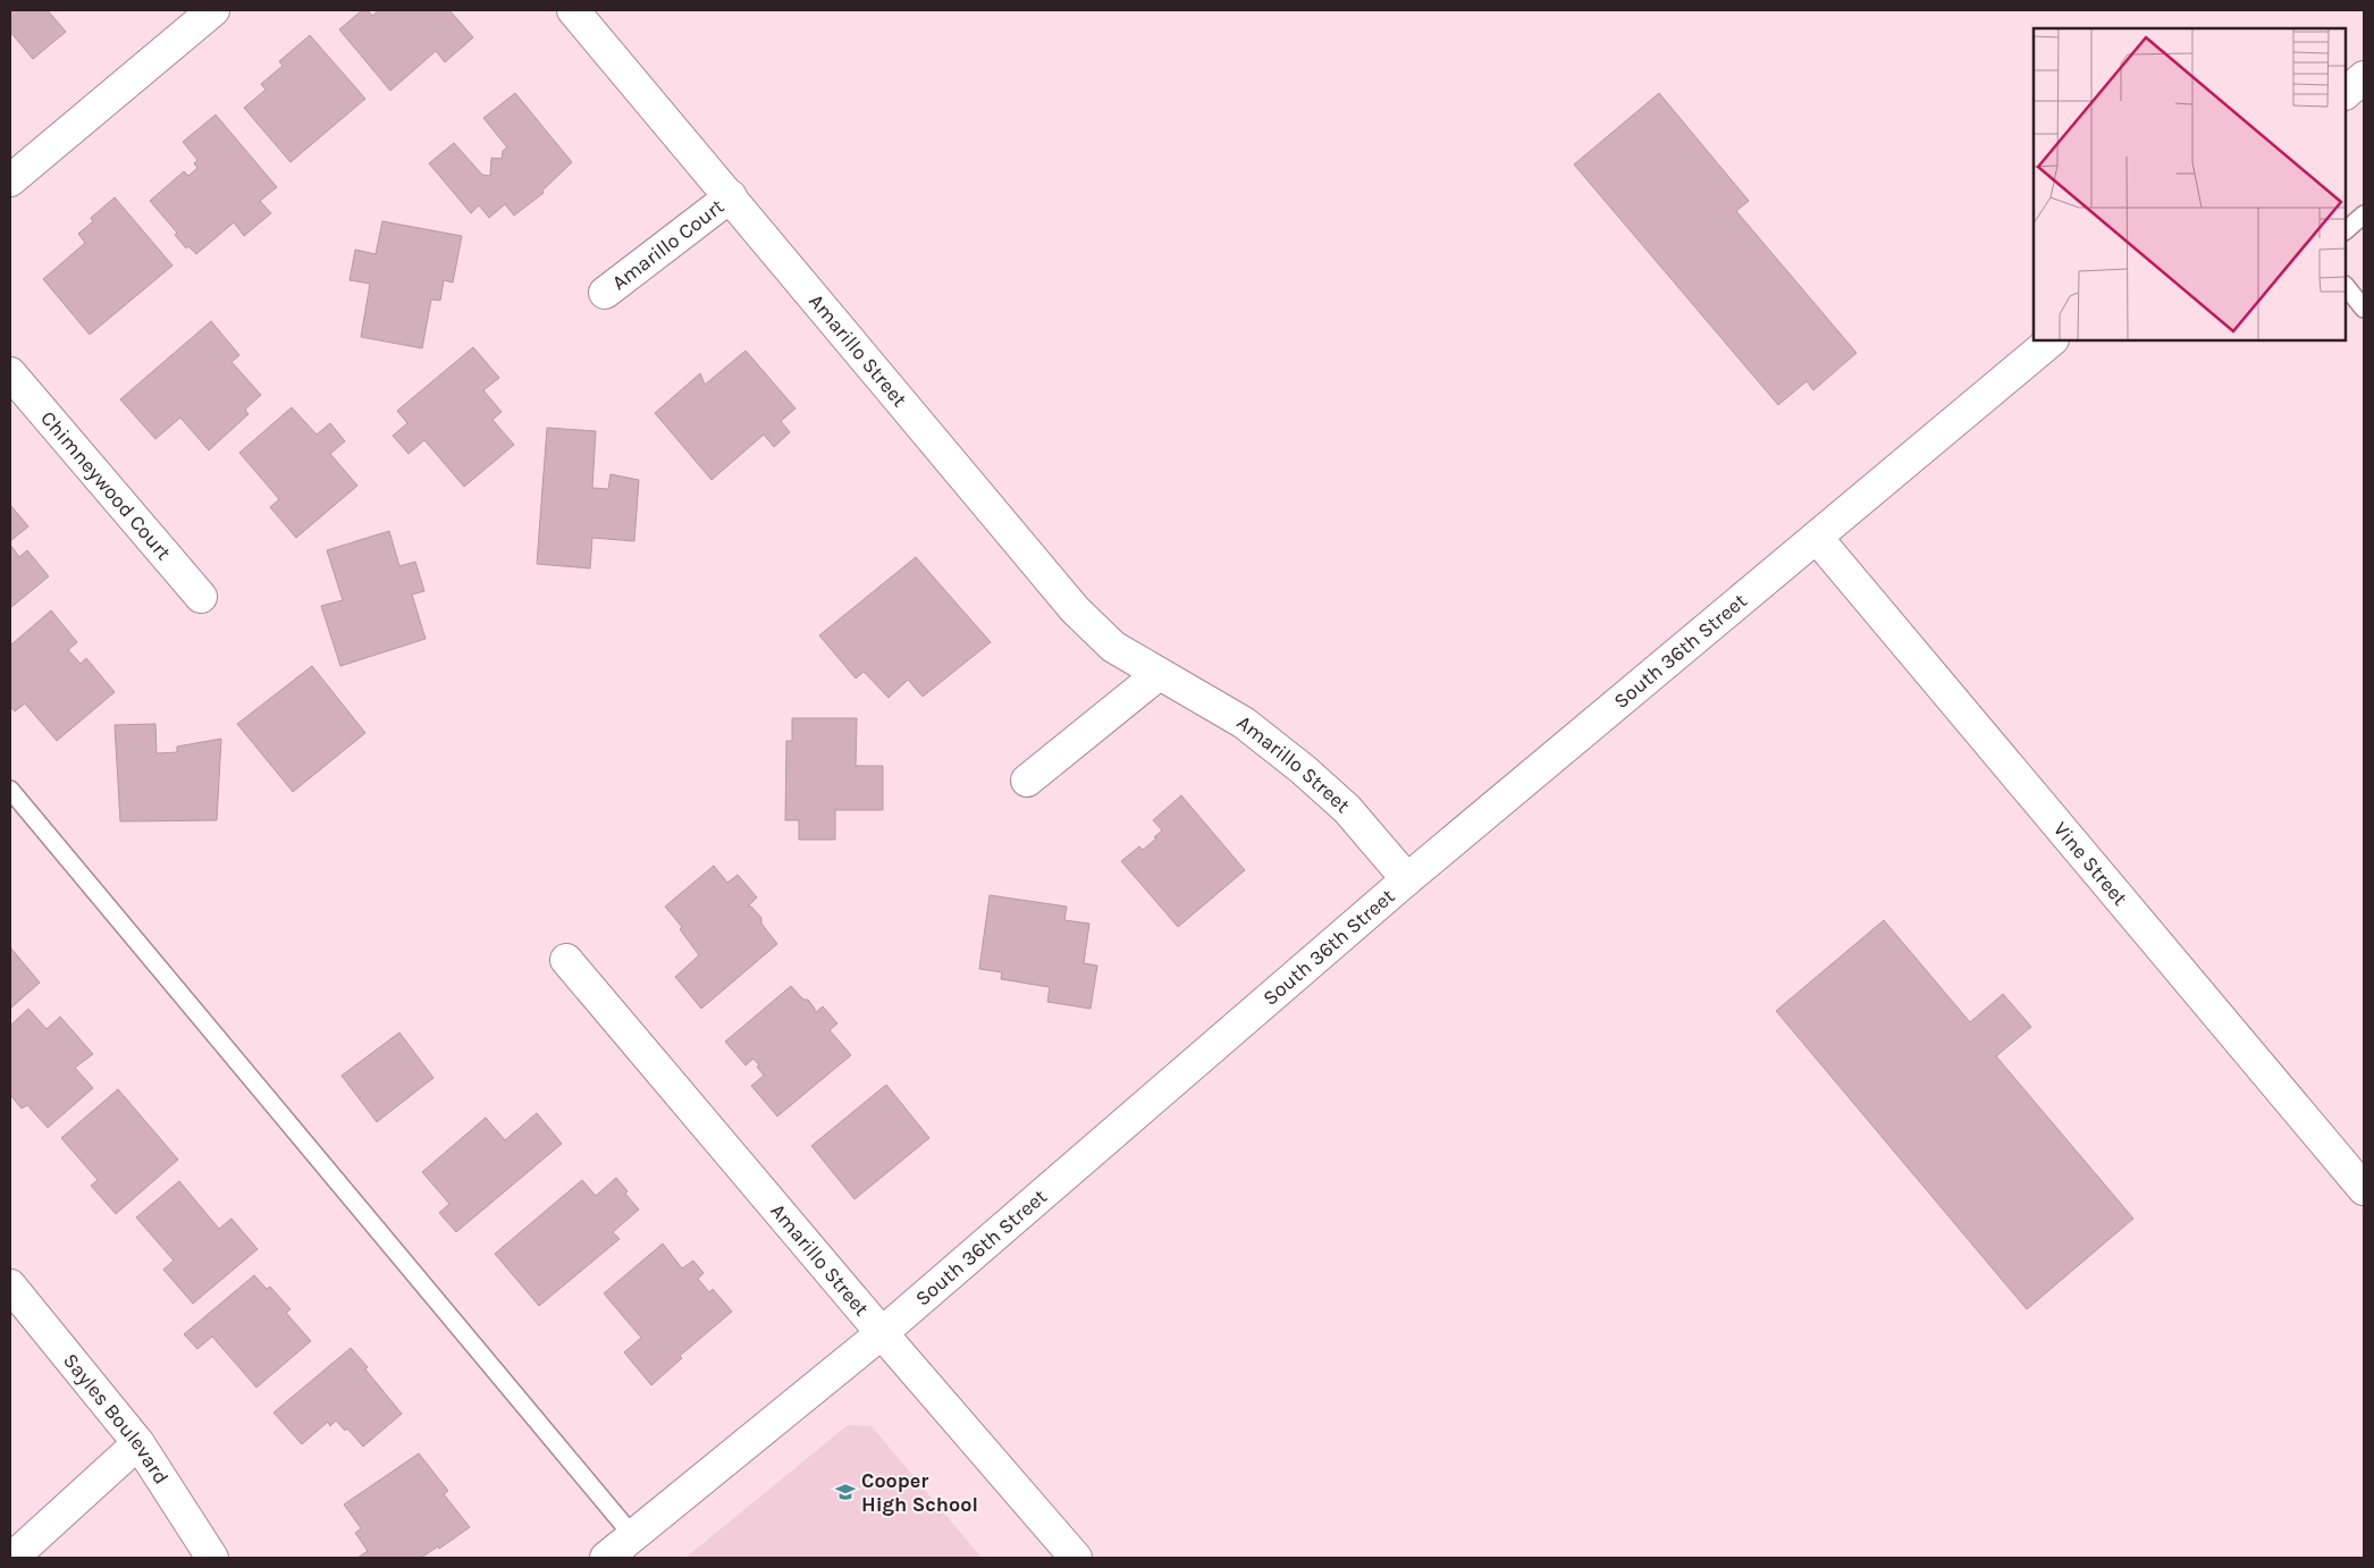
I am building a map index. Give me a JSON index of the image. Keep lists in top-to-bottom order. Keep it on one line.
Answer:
{"streets":{"street":["Amarillo Court","Amarillo Street","Chimneywood Court","South 36th Street","Vine Street","Sayles Boulevard"]},"crossings":[["Amarillo Court","Amarillo Street"],["Amarillo Street","South 36th Street"],["South 36th Street","Vine Street"]],"places":{"school or university":["Cooper High School"]}}
